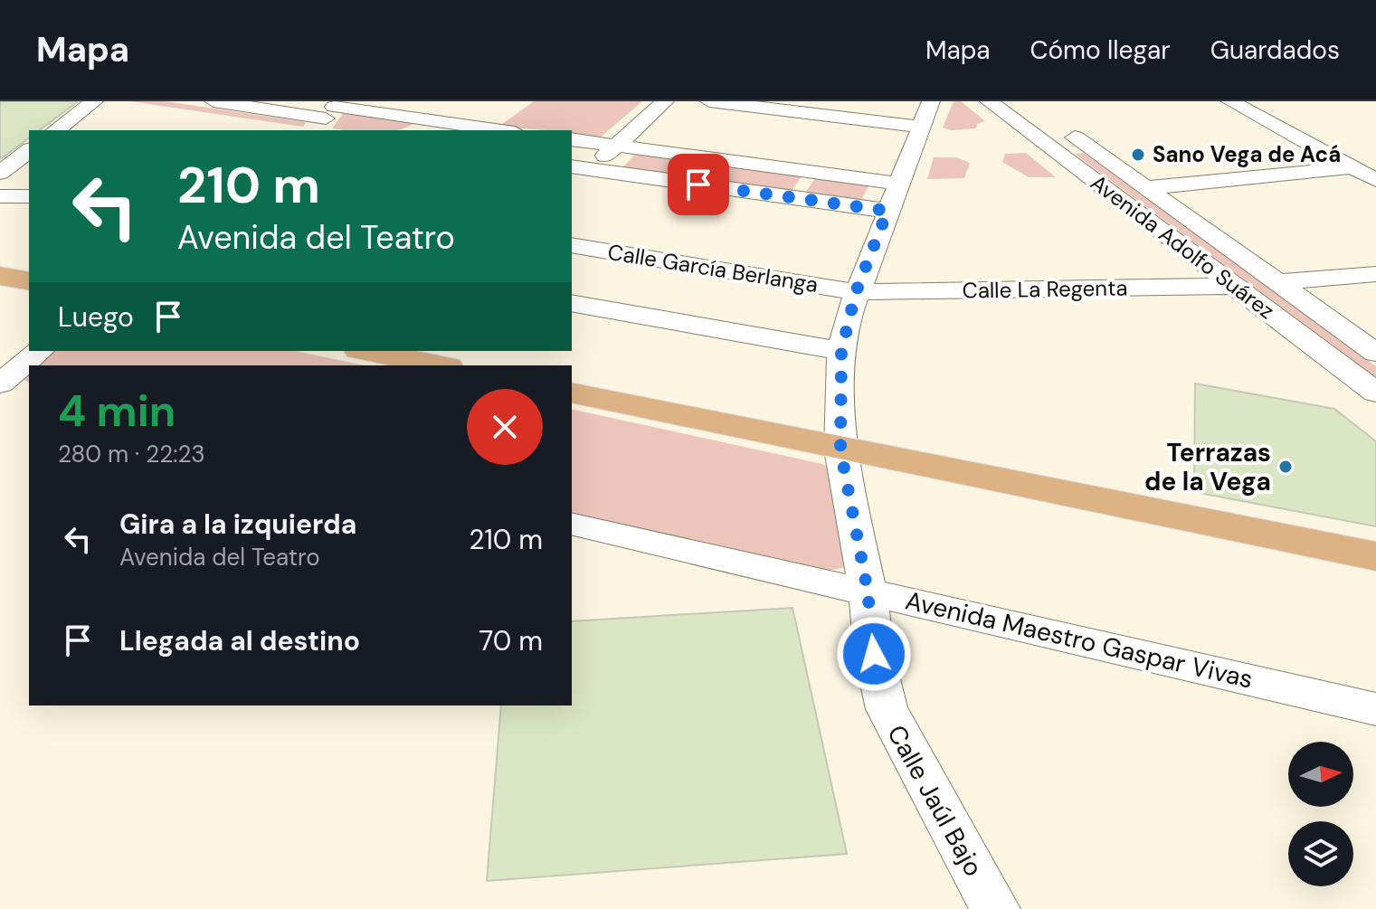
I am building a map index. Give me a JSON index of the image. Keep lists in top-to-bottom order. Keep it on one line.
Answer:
{"streets":{"street":["Avenida Adolfo Suárez","Calle García Berlanga","Calle La Regenta","Avenida Maestro Gaspar Vivas","Calle Jaúl Bajo"]},"crossings":[["Avenida Adolfo Suárez","Calle La Regenta"],["Calle García Berlanga","Calle La Regenta"],["Calle García Berlanga","Calle Jaúl Bajo"],["Calle La Regenta","Calle Jaúl Bajo"],["Avenida Maestro Gaspar Vivas","Calle Jaúl Bajo"]],"places":["Sano Vega de Acá","Terrazas de la Vega"],"north":"right","page":{"header":"Mapa","nav":["Mapa","Cómo llegar","Guardados"],"turn":["210 m","Avenida del Teatro"],"then":"Luego","heading":["4 min","280 m · 22:23"],"list":[{"name":"Gira a la izquierda","note":"Avenida del Teatro","value":"210 m"},{"name":"Llegada al destino","value":"70 m"}]}}
